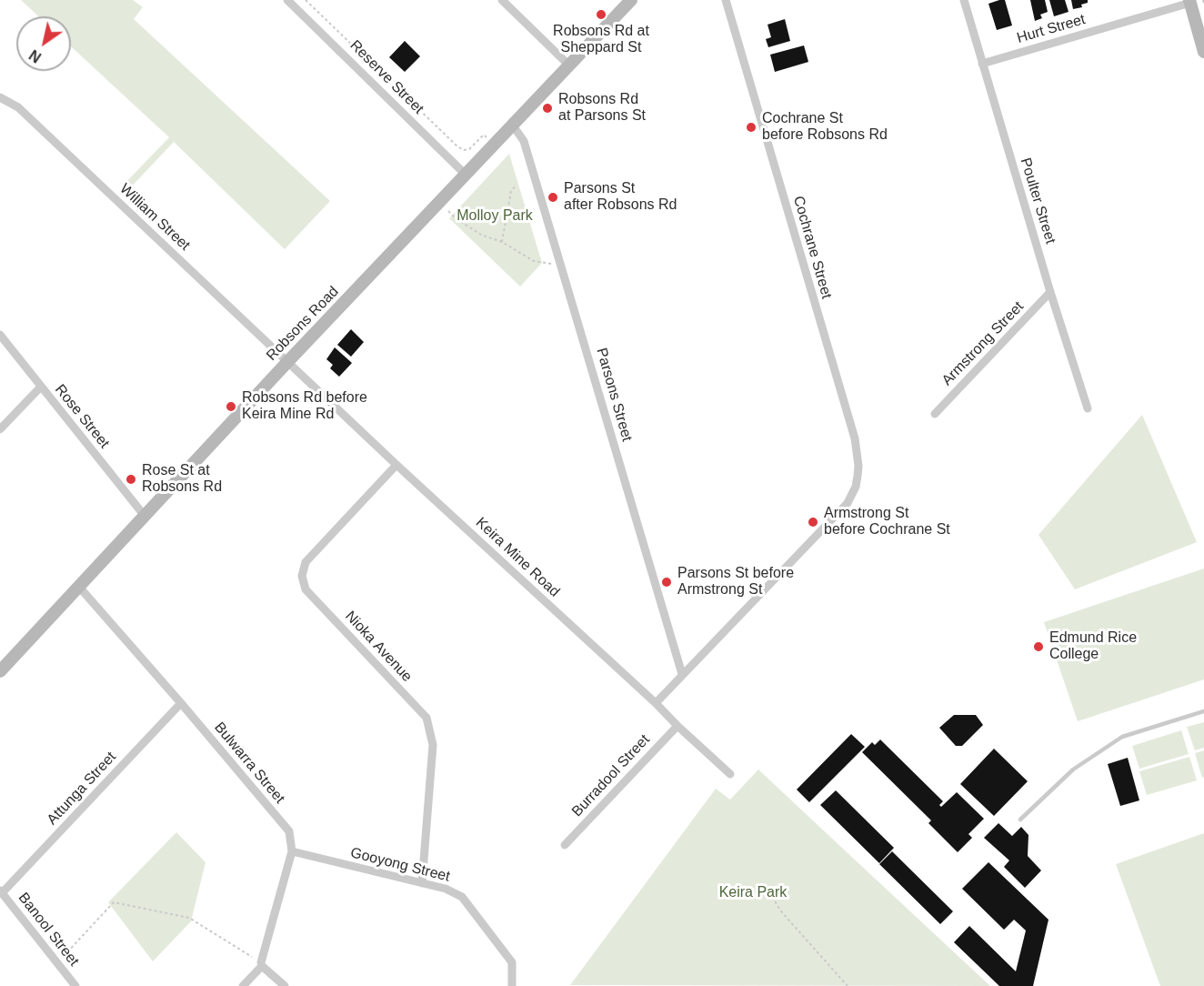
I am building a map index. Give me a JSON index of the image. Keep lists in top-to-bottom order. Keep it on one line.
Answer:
{"streets":{"main road":["Robsons Road"],"street":["Hurt Street","Reserve Street","Poulter Street","William Street","Cochrane Street","Armstrong Street","Parsons Street","Rose Street","Keira Mine Road","Nioka Avenue","Bulwarra Street","Burradool Street","Attunga Street","Gooyong Street","Banool Street"]},"crossings":[["Hurt Street","Poulter Street"],["Reserve Street","Robsons Road"],["Poulter Street","Armstrong Street"],["William Street","Robsons Road"],["William Street","Keira Mine Road"],["Cochrane Street","Parsons Street"],["Robsons Road","Parsons Street"],["Robsons Road","Rose Street"],["Robsons Road","Keira Mine Road"],["Robsons Road","Bulwarra Street"],["Keira Mine Road","Nioka Avenue"],["Keira Mine Road","Burradool Street"],["Nioka Avenue","Gooyong Street"],["Bulwarra Street","Attunga Street"],["Bulwarra Street","Gooyong Street"],["Attunga Street","Banool Street"]],"parks":["Molloy Park","Keira Park"],"places":["Robsons Rd at Sheppard St","Robsons Rd at Parsons St","Cochrane St before Robsons Rd","Parsons St after Robsons Rd","Robsons Rd before Keira Mine Rd","Rose St at Robsons Rd","Armstrong St before Cochrane St","Parsons St before Armstrong St","Edmund Rice College"],"north":"bottom left"}
